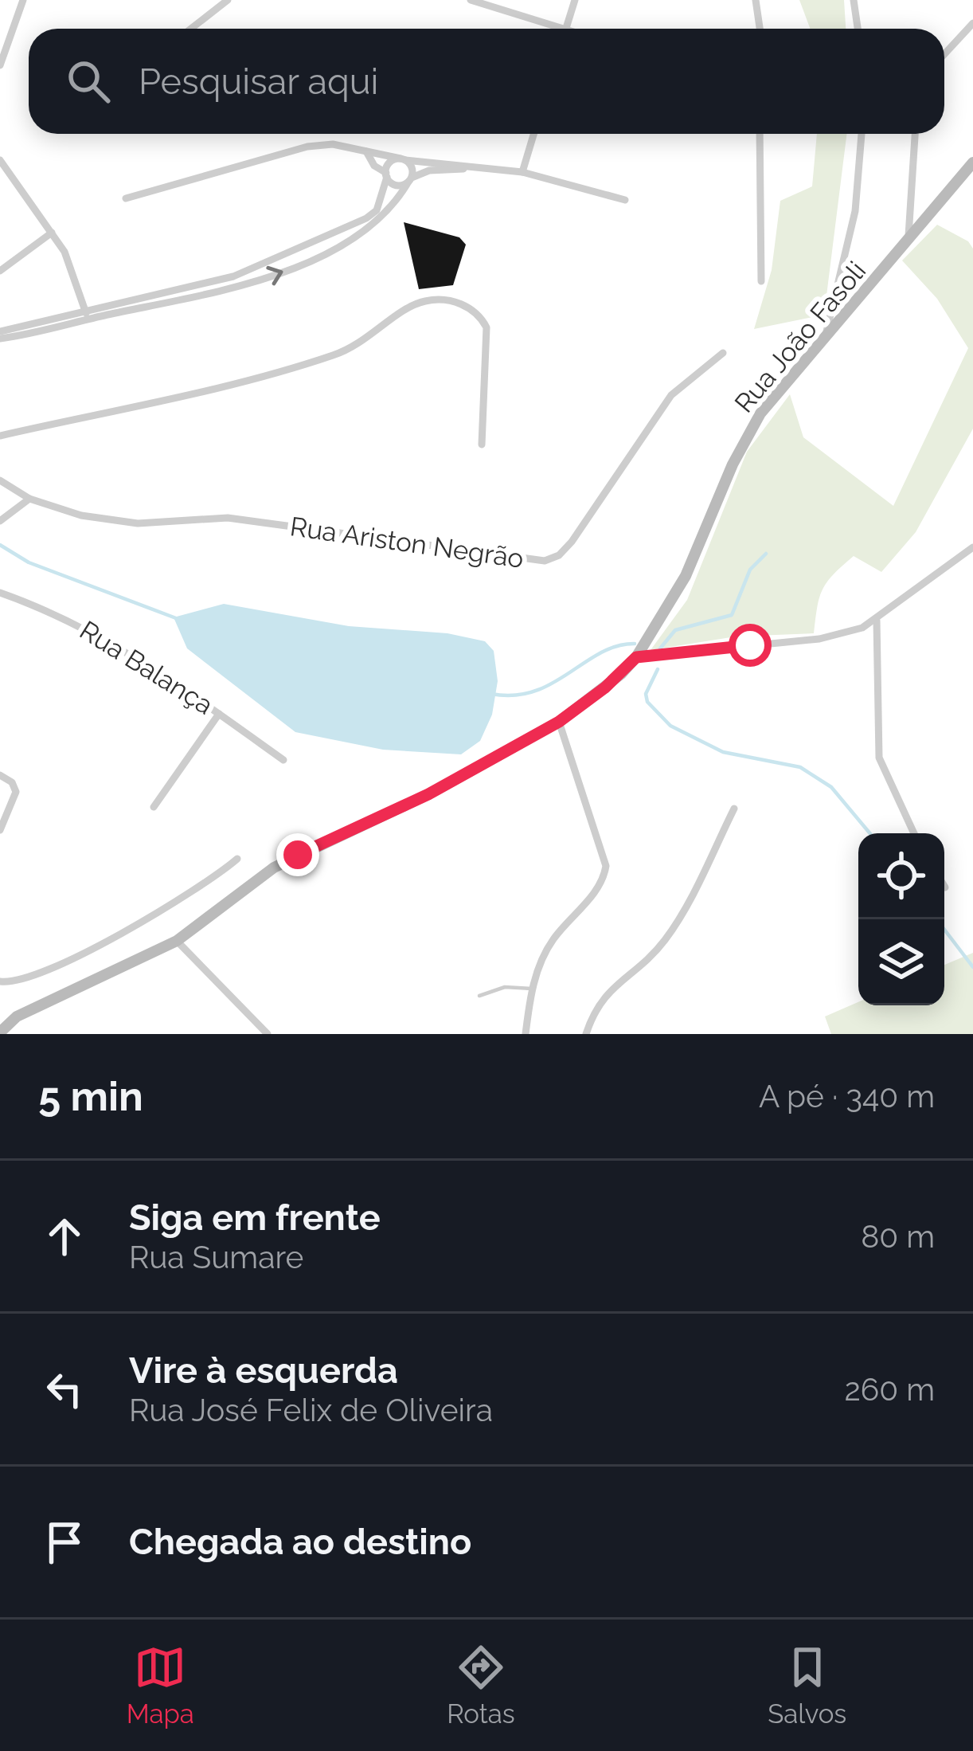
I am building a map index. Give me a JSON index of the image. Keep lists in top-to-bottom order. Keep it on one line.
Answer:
{"streets":{"main road":["Rua João Fasoli"],"street":["Rua Ariston Negrão","Rua Balança"]},"page":{"search":"Pesquisar aqui","heading":["5 min","A pé · 340 m"],"list":[["Siga em frente","Rua Sumare","80 m"],["Vire à esquerda","Rua José Felix de Oliveira","260 m"],"Chegada ao destino"],"nav":["Mapa","Rotas","Salvos"]}}
